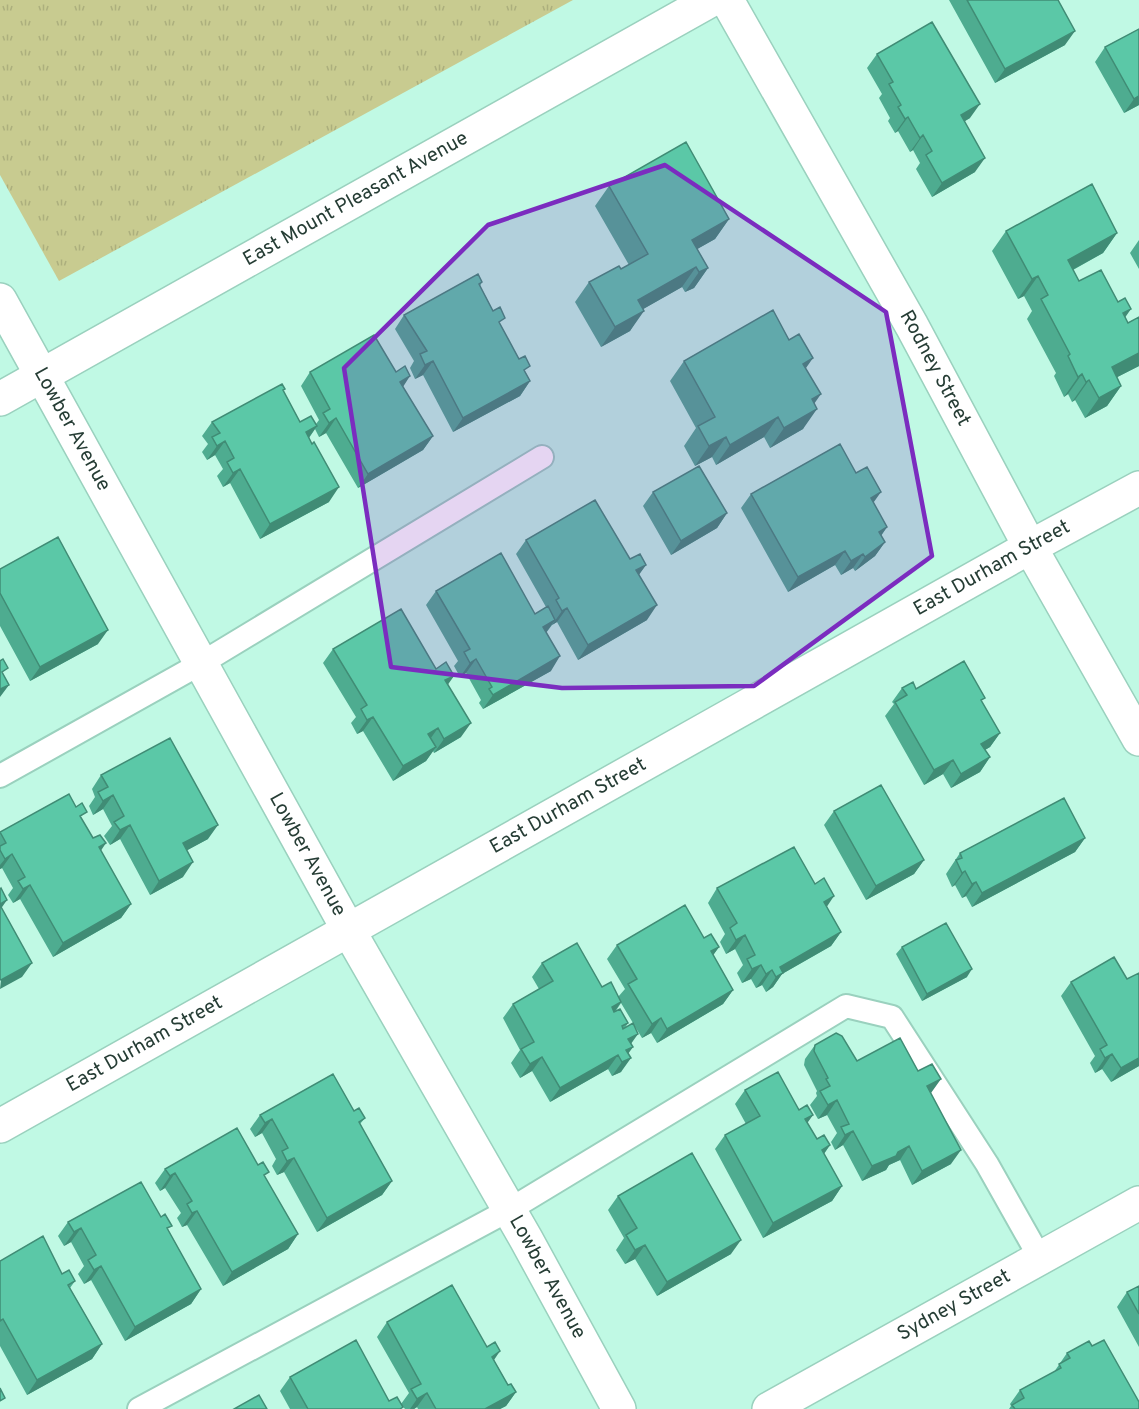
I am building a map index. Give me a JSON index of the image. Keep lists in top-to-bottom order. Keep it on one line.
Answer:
{"streets":{"street":["East Mount Pleasant Avenue","Rodney Street","Lowber Avenue","East Durham Street","Sydney Street"]},"crossings":[["East Mount Pleasant Avenue","Lowber Avenue"],["Rodney Street","East Durham Street"],["Lowber Avenue","East Durham Street"]]}
